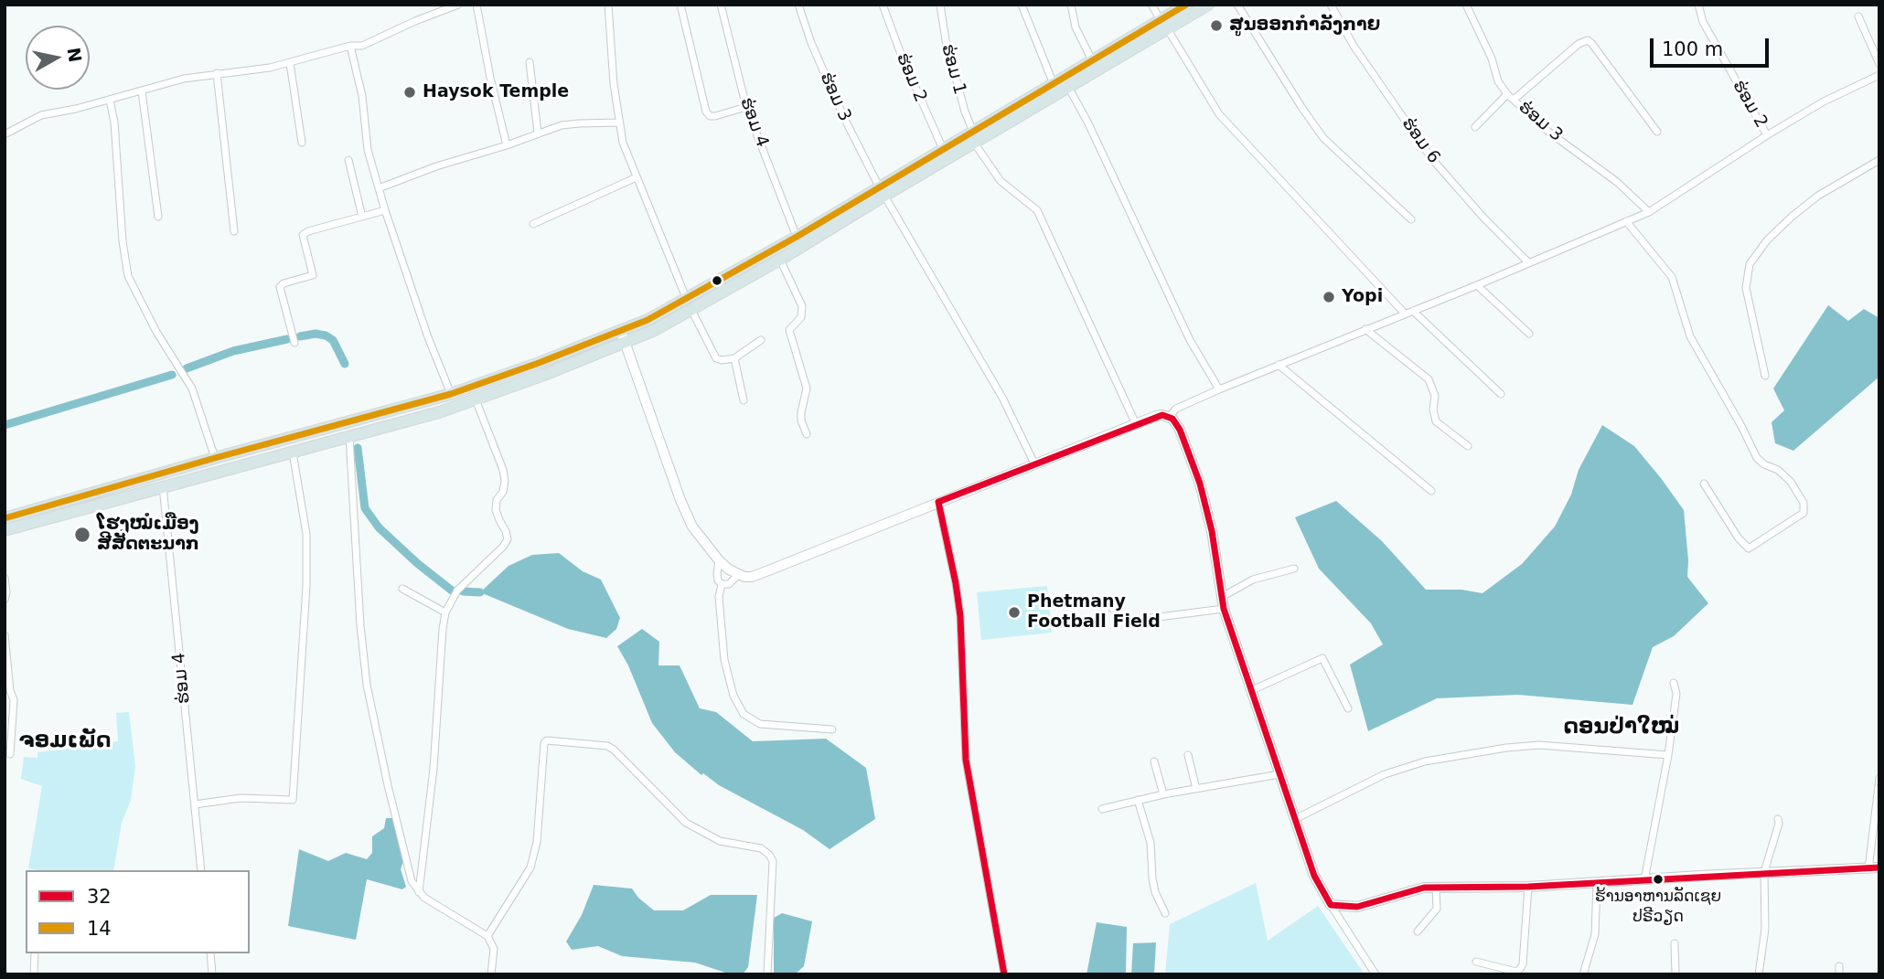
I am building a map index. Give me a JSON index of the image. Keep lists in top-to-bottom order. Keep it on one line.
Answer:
{"streets":{"street":["ຮ່ອມ 1","ຮ່ອມ 2","ຮ່ອມ 3","ຮ່ອມ 4","ຮ່ອມ 6"]},"districts":["ດອນປ່າໃໝ່","ຈອມເພັດ"],"places":["ສູນອອກກຳລັງກາຍ","Haysok Temple","Yopi","ໂຮງໝໍເມືອງ ສີສັດຕະນາກ","Phetmany Football Field","ຮ້ານອາຫານລັດເຊຍ ປຣີວຽດ"],"lines":["transit line 14","transit line 32"],"legend":["32","14"],"scale_bar":"100 m","north":"right"}
